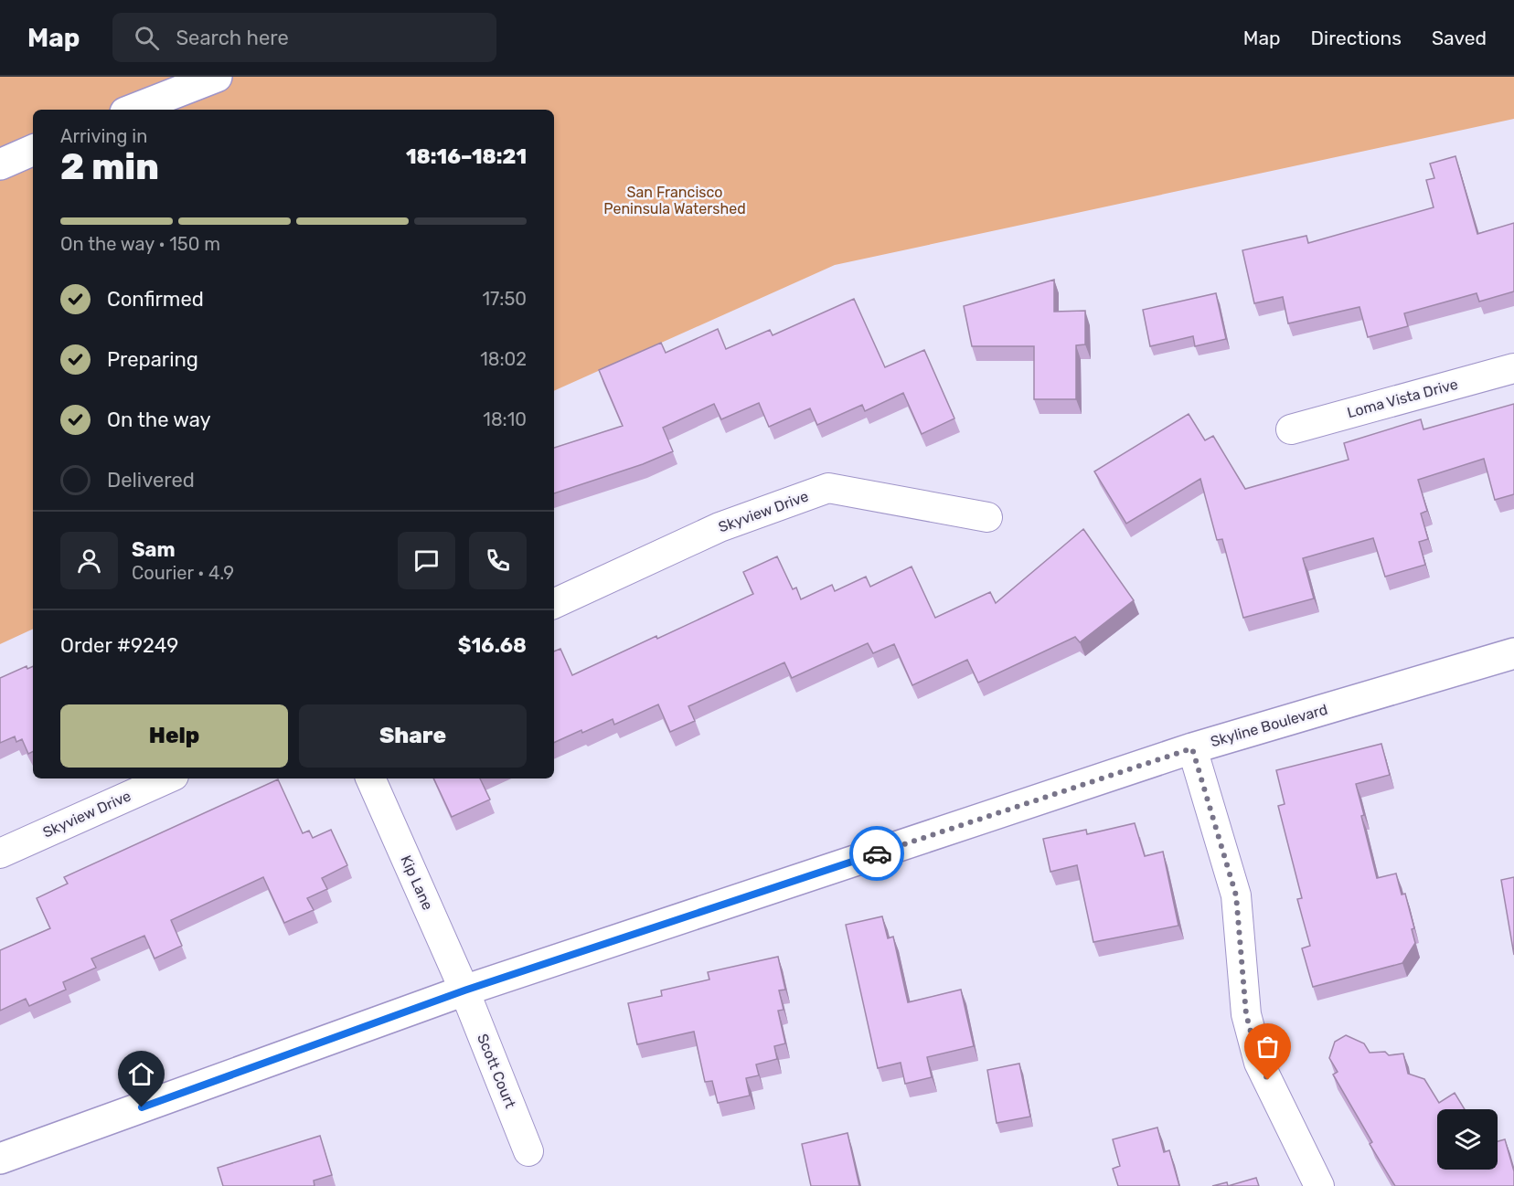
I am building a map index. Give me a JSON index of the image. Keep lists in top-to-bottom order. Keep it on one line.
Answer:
{"streets":{"main road":["Skyline Boulevard"],"street":["Loma Vista Drive","Skyview Drive","Kip Lane","Scott Court"]},"crossings":[["Skyline Boulevard","Kip Lane"],["Skyline Boulevard","Scott Court"],["Kip Lane","Scott Court"]],"parks":["San Francisco Peninsula Watershed"],"page":{"header":"Map","search":"Search here","nav":["Map","Directions","Saved"],"heading":["2 min","Arriving in","18:16–18:21"],"panel":["Sam","Courier · 4.9","Order #9249","$16.68"],"bar":"On the way · 150 m","list":[["Confirmed","17:50"],["Preparing","18:02"],["On the way","18:10"],"Delivered"],"buttons":["Help","Share"]}}
